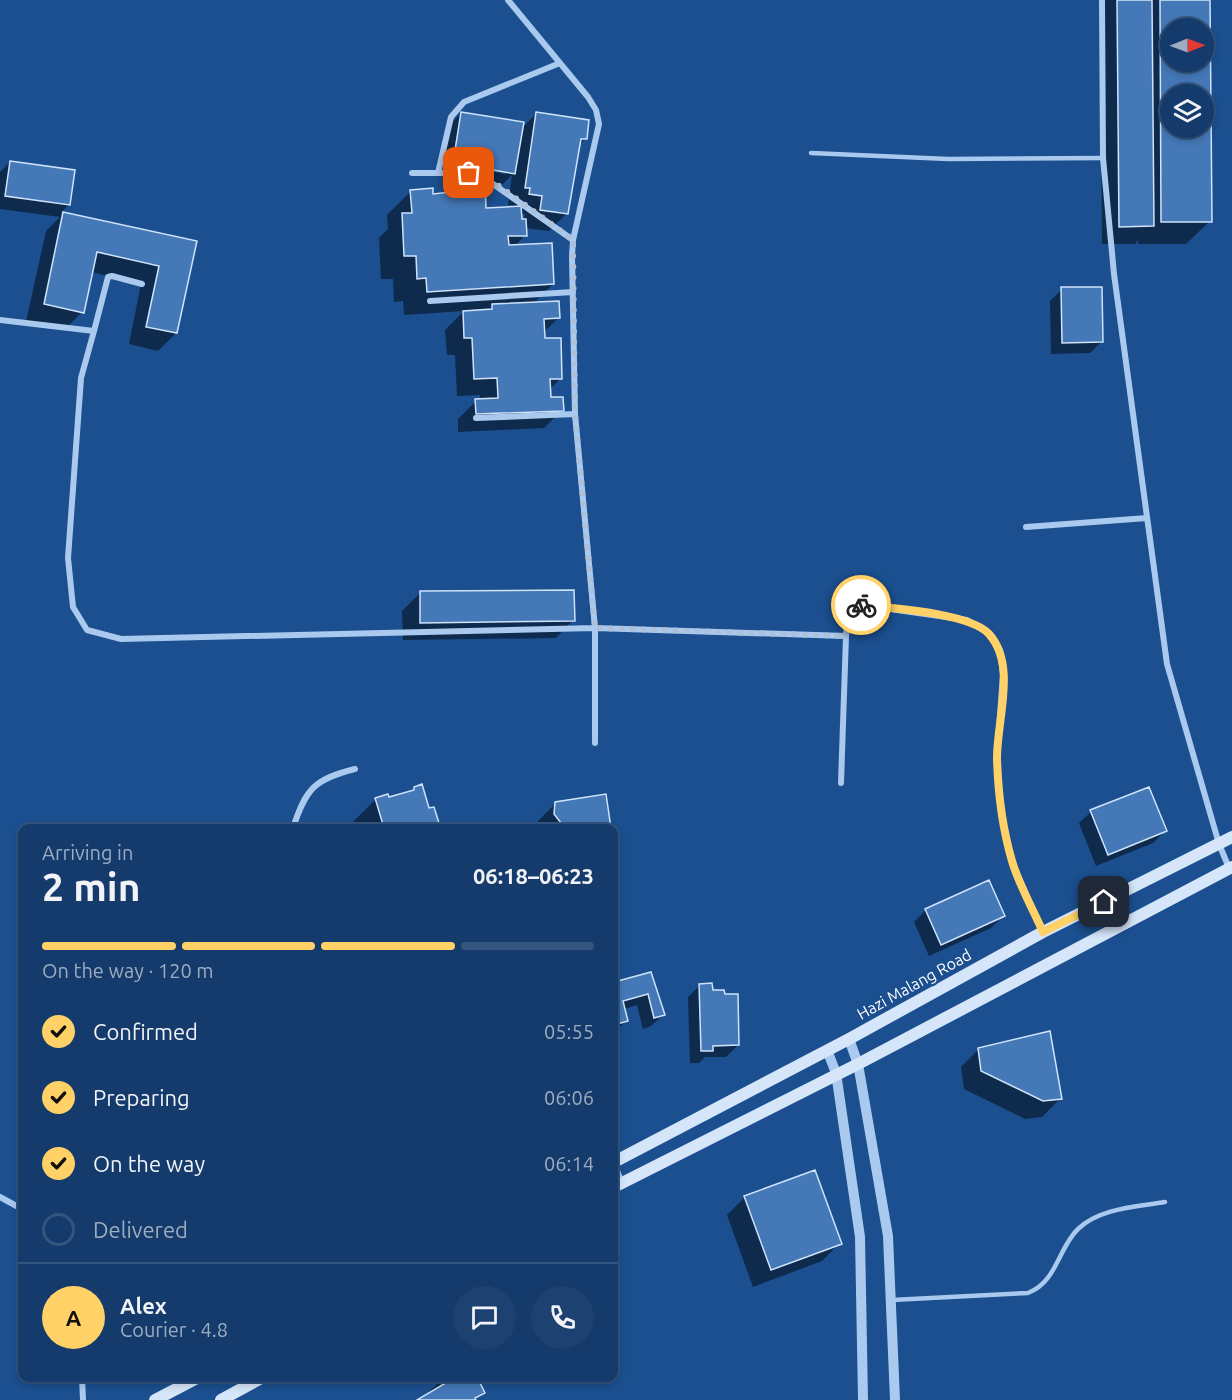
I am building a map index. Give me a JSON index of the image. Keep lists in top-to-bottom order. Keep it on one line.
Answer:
{"streets":{"main road":["Hazi Malang Road"]},"north":"right","page":{"heading":["2 min","Arriving in","06:18–06:23"],"panel":["Alex","Courier · 4.8"],"bar":"On the way · 120 m","list":[["Confirmed","05:55"],["Preparing","06:06"],["On the way","06:14"],"Delivered"],"round":"A"}}
